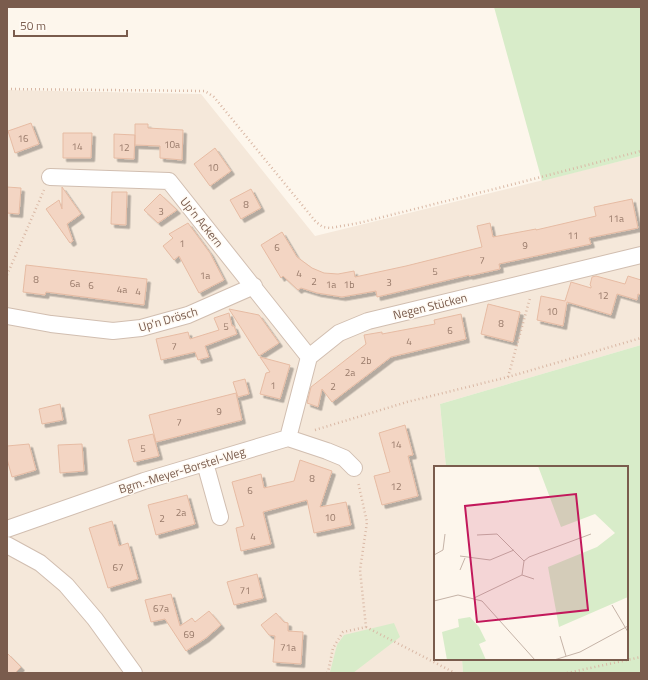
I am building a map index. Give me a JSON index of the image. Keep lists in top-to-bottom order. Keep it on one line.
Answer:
{"streets":{"street":["Up'n Ackern","Negen Stücken","Up'n Drösch","Bgm.-Meyer-Borstel-Weg"]},"crossings":[["Up'n Ackern","Negen Stücken"],["Up'n Ackern","Up'n Drösch"]],"house_numbers":["16","10a","14","12","10","8","3","11a","11","1","9","6","7","5","4","1a","8","2","3","6a","1a","1b","6","4a","4","12","10","8","5","6","4","7","2b","2a","1","2","9","7","14","5","8","12","6","2a","10","2","4","67","71","67a","69","71a"],"scale_bar":"50 m"}
